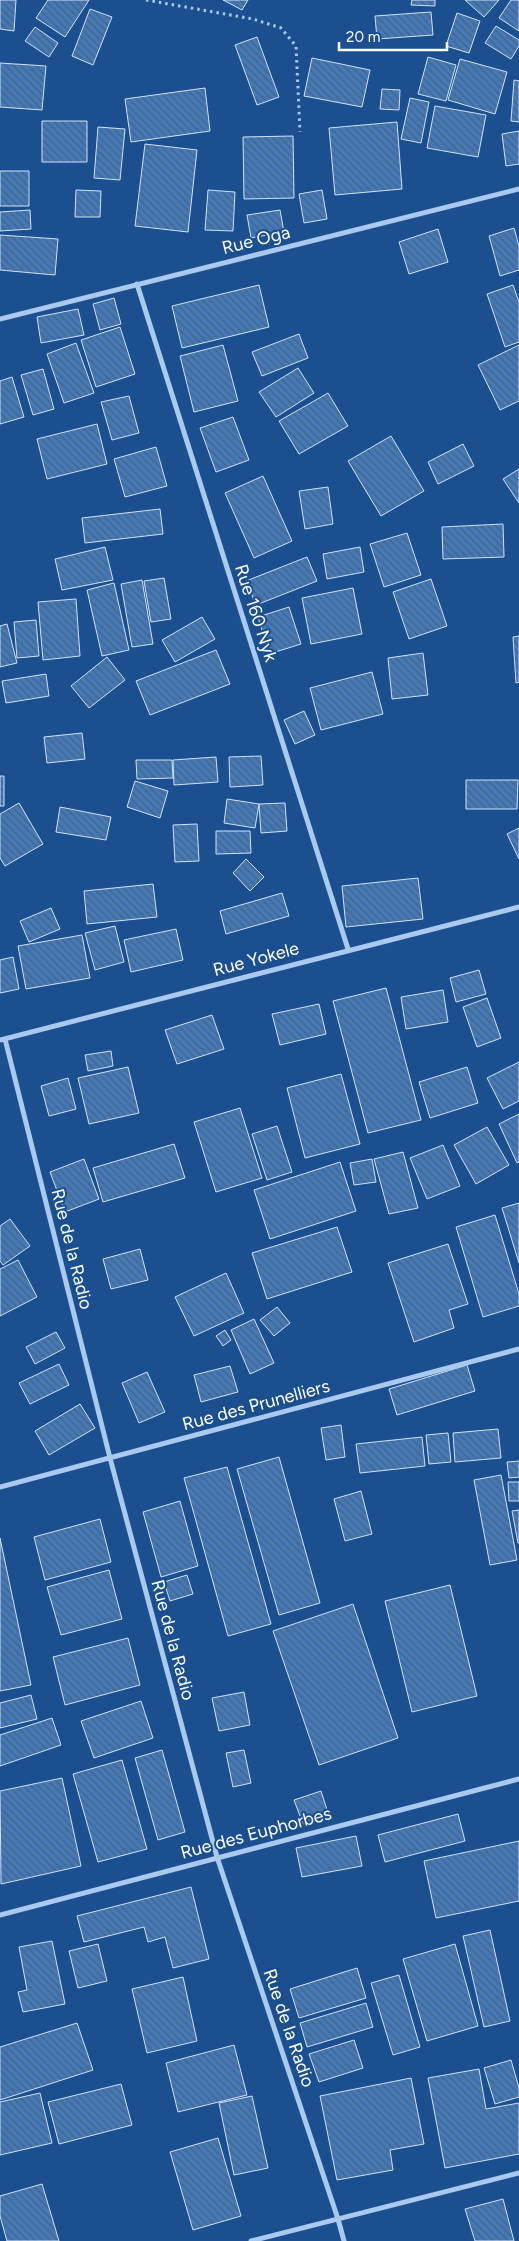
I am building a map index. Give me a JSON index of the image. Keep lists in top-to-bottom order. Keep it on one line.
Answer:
{"streets":{"street":["Rue Oga","Rue 160 Nyk","Rue Yokele","Rue de la Radio","Rue des Prunelliers","Rue des Euphorbes"]},"crossings":[["Rue Oga","Rue 160 Nyk"],["Rue 160 Nyk","Rue Yokele"],["Rue Yokele","Rue de la Radio"],["Rue de la Radio","Rue des Prunelliers"],["Rue de la Radio","Rue des Euphorbes"]],"scale_bar":"20 m"}
